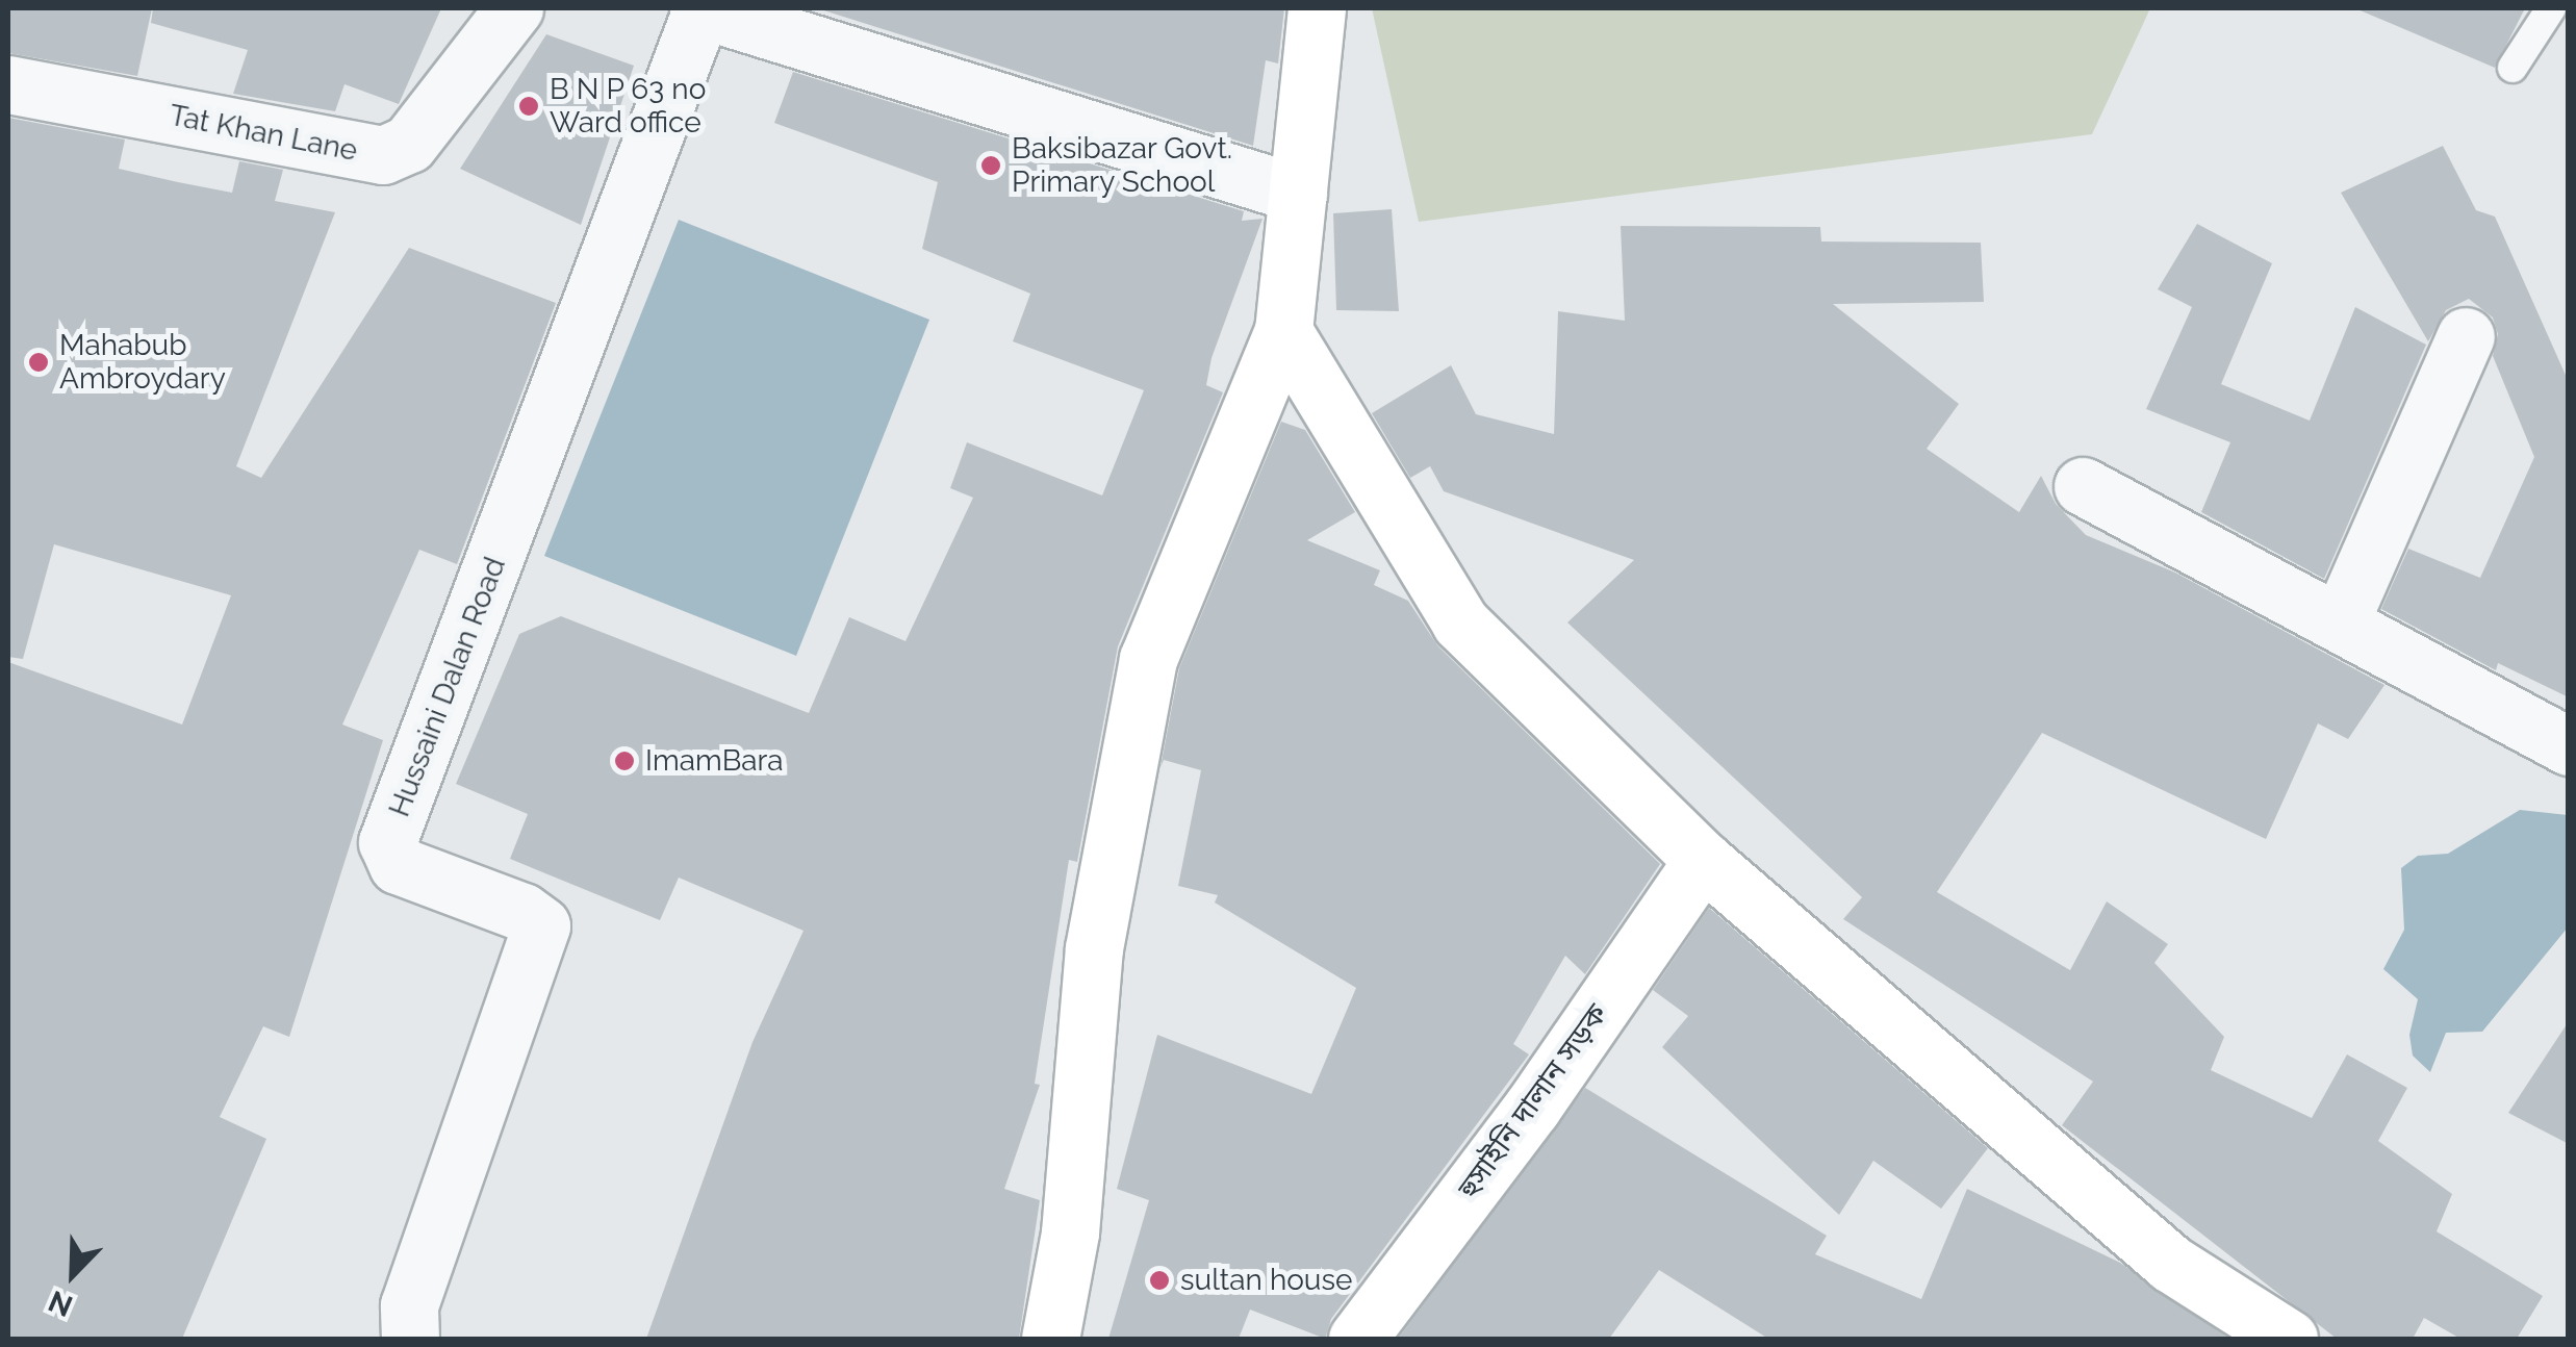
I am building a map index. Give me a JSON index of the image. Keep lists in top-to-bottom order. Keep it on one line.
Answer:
{"streets":{"street":["Tat Khan Lane","Hussaini Dalan Road","হুসাইনি দালান সড়ক"]},"places":["B N P 63 no Ward office","Baksibazar Govt. Primary School","Mahabub Ambroydary","ImamBara","sultan house"],"north":"bottom left"}
